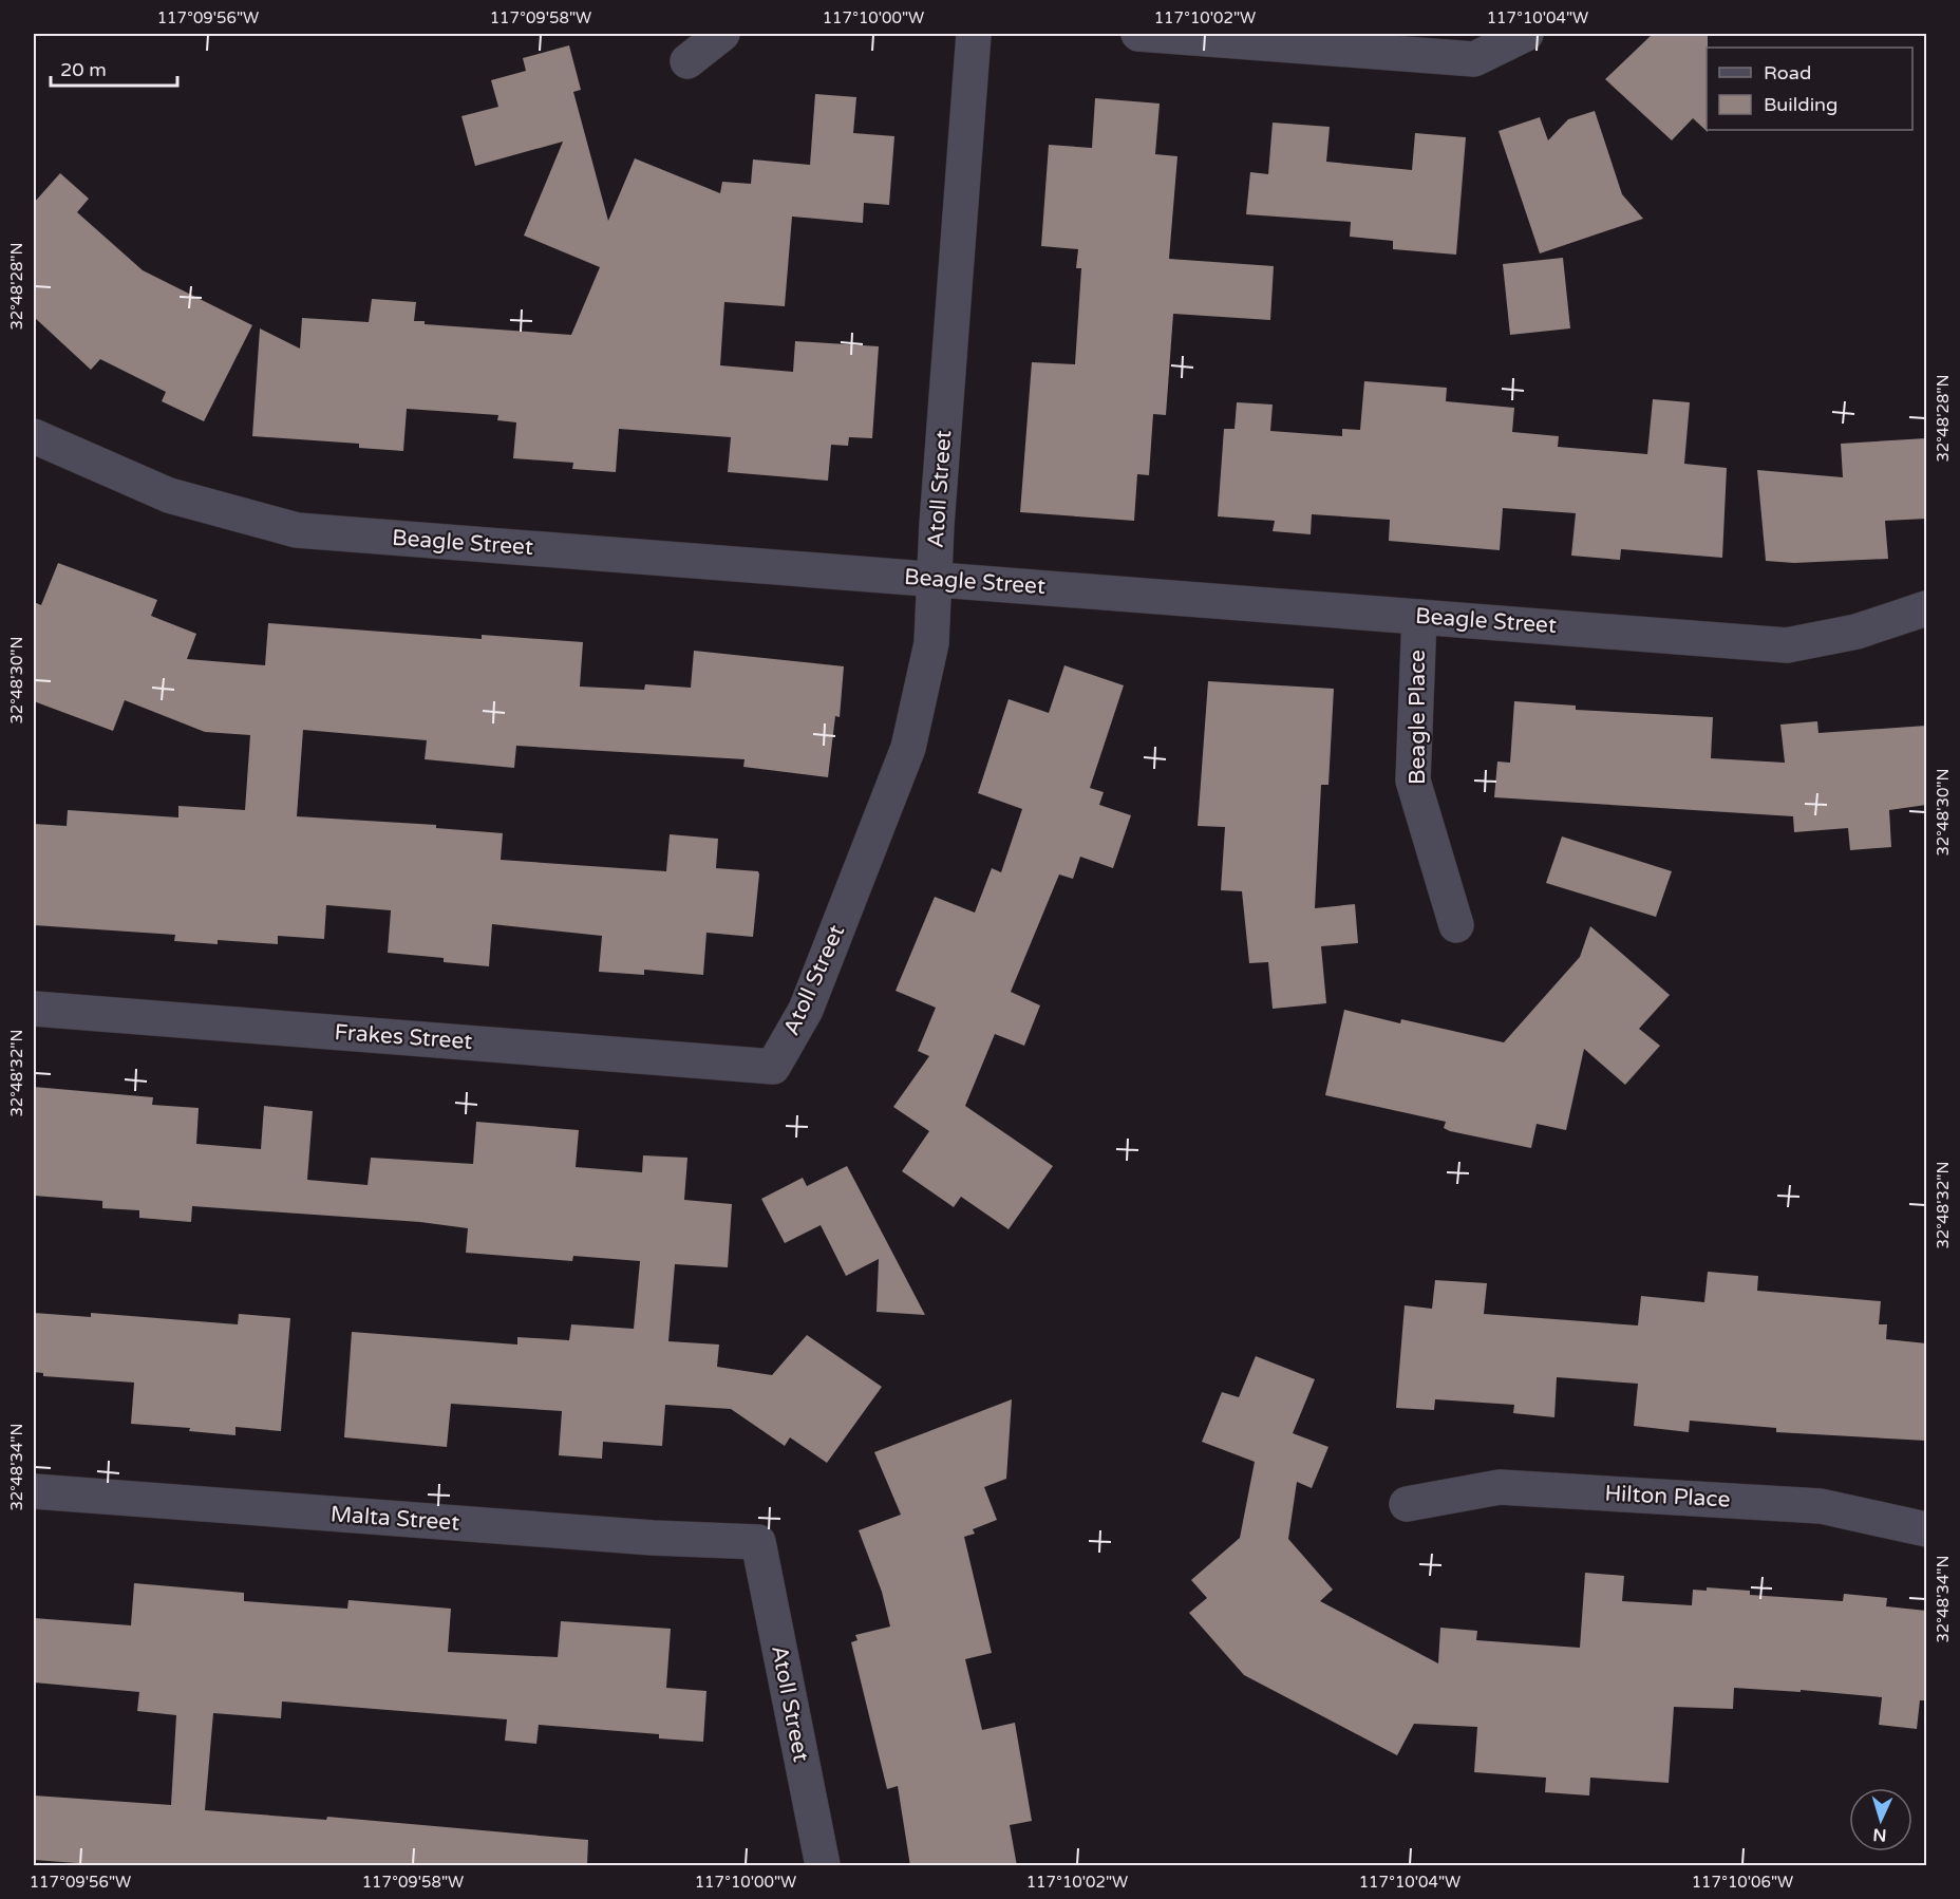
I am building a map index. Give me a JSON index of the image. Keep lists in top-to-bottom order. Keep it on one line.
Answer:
{"streets":{"street":["Atoll Street","Beagle Street","Beagle Place","Frakes Street","Hilton Place","Malta Street"]},"crossings":[["Atoll Street","Beagle Street"],["Atoll Street","Frakes Street"],["Atoll Street","Malta Street"],["Beagle Street","Beagle Place"]],"legend":["Road","Building"],"scale_bar":"20 m","north":"bottom","coordinates":["117°09'56\"W","117°09'58\"W","117°10'00\"W","117°10'02\"W","117°10'04\"W","32°48'28\"N","32°48'30\"N","32°48'32\"N","32°48'34\"N","117°10'06\"W"]}
